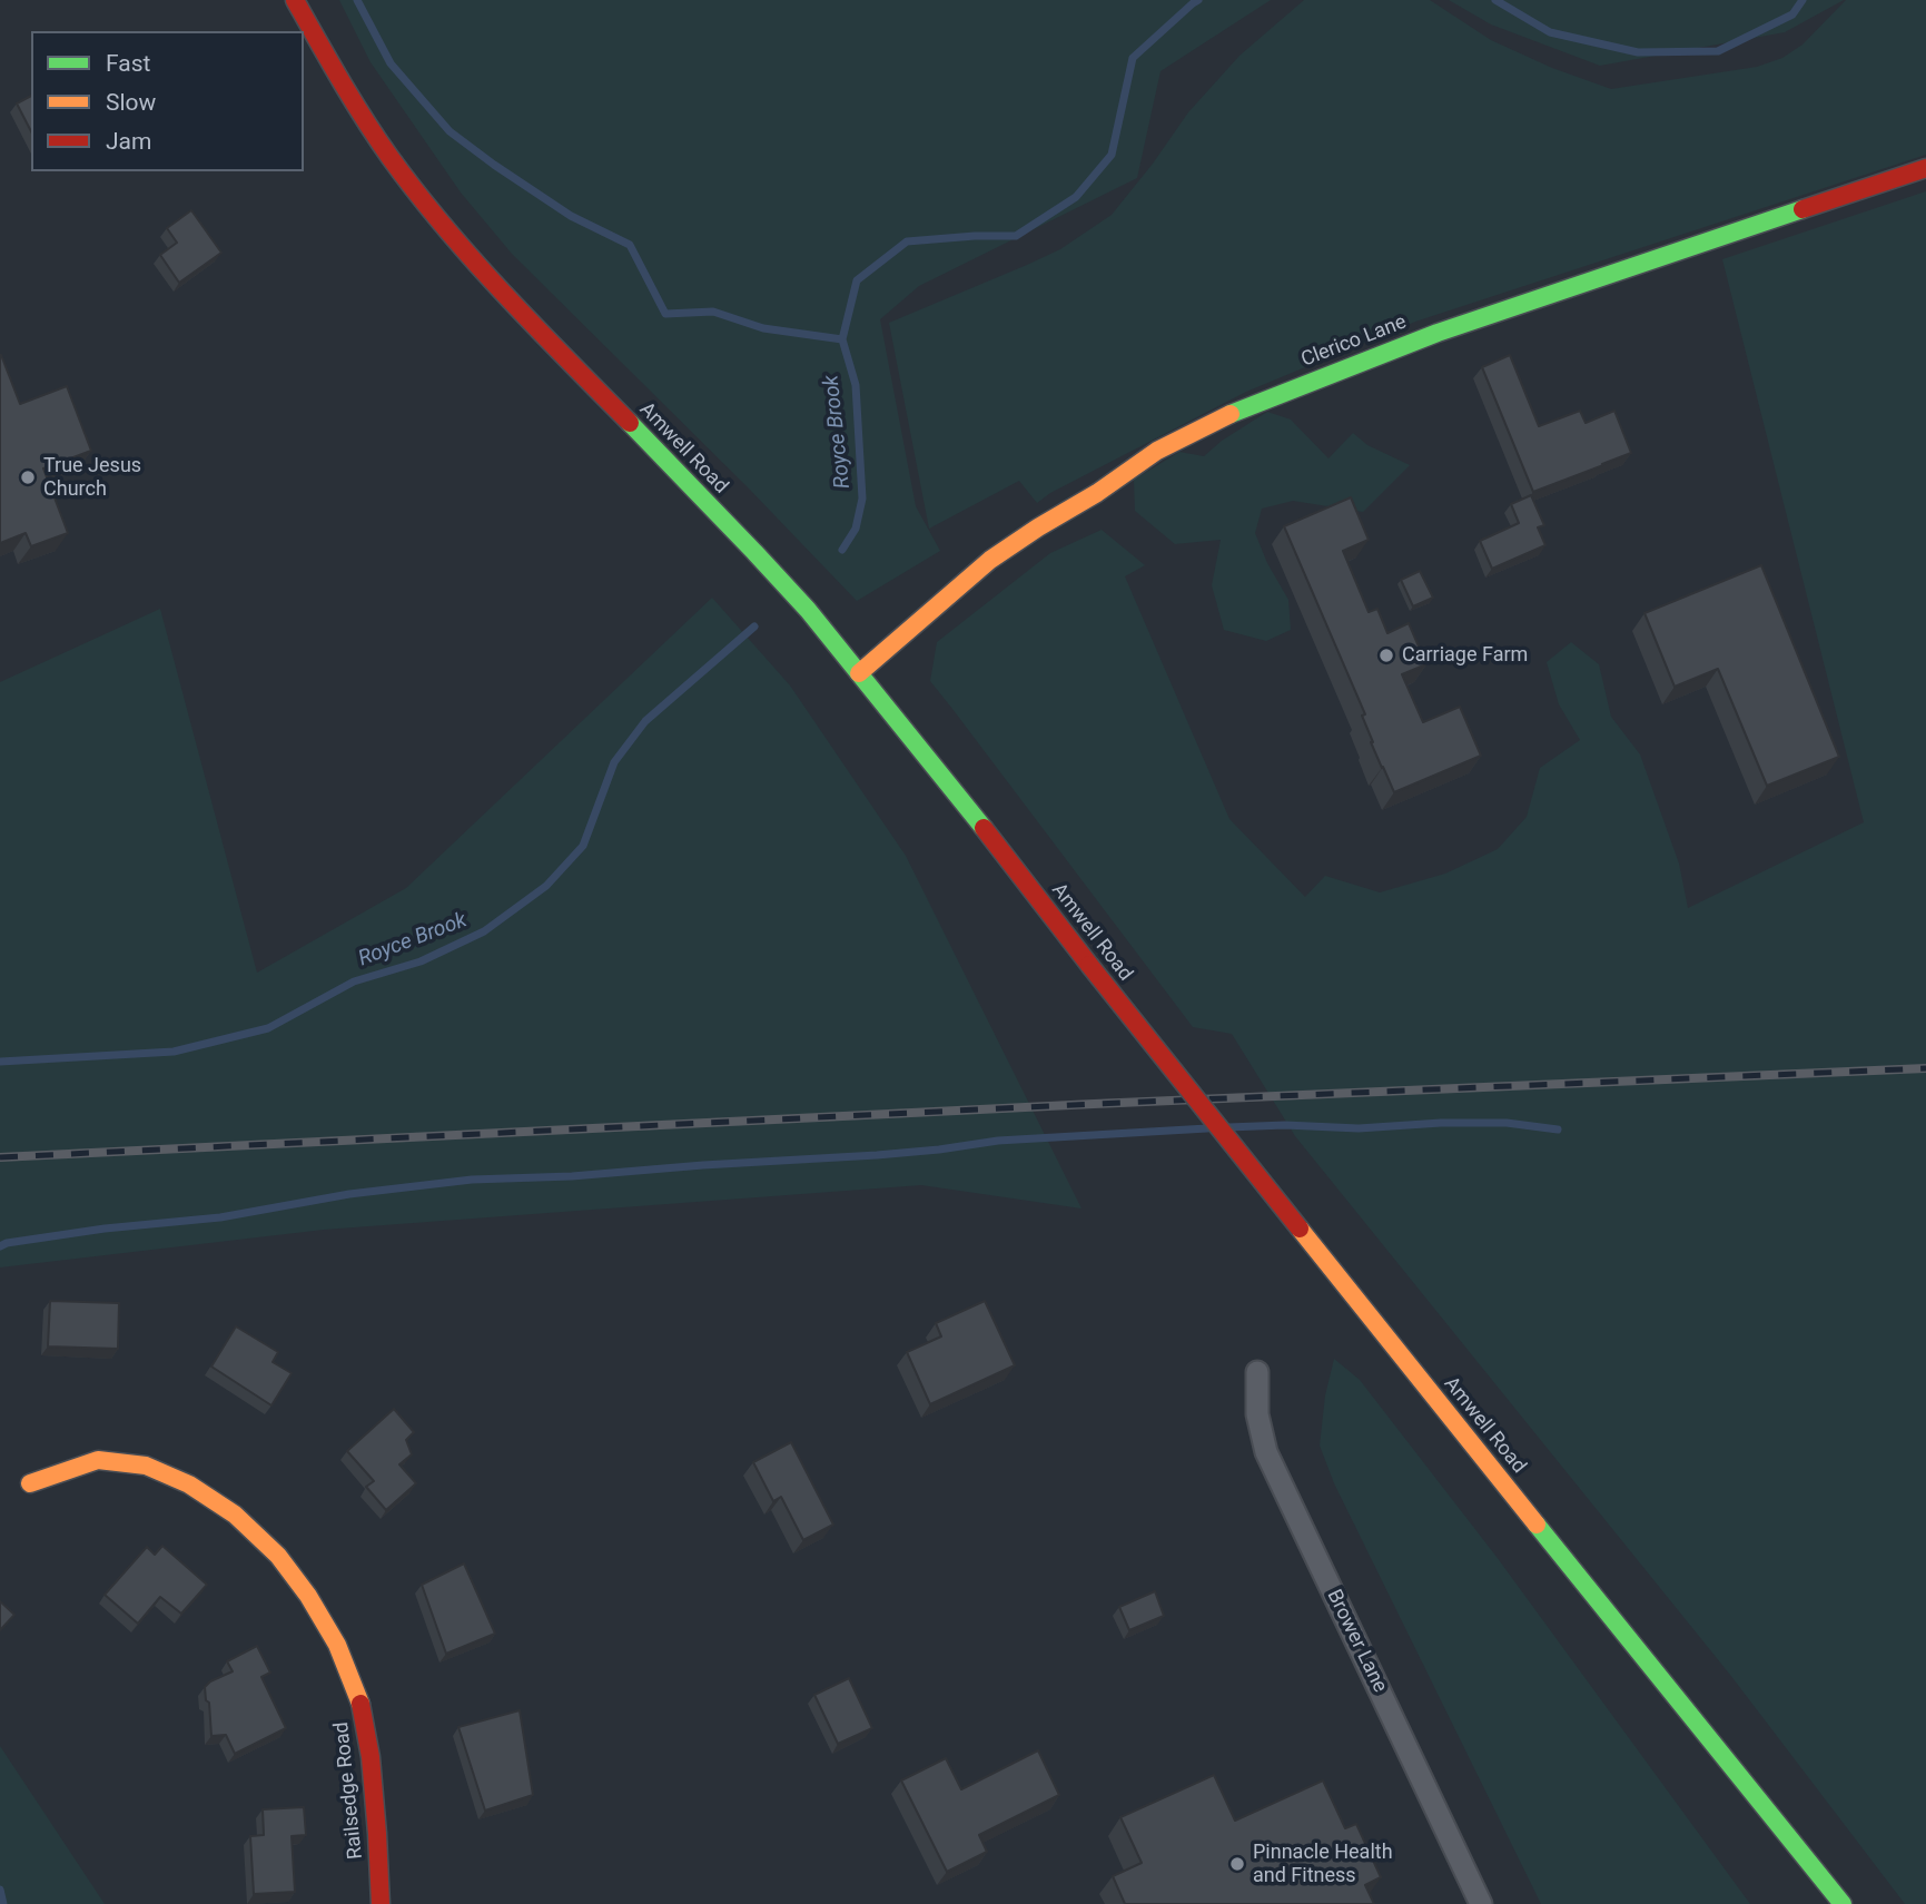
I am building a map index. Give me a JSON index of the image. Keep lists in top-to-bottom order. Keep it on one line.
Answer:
{"streets":{"main road":["Clerico Lane","Amwell Road","Railsedge Road"],"street":["Brower Lane"]},"crossings":[["Clerico Lane","Amwell Road"]],"water":["Royce Brook"],"places":["True Jesus Church","Carriage Farm","Pinnacle Health and Fitness"],"legend":["Fast","Slow","Jam"]}
